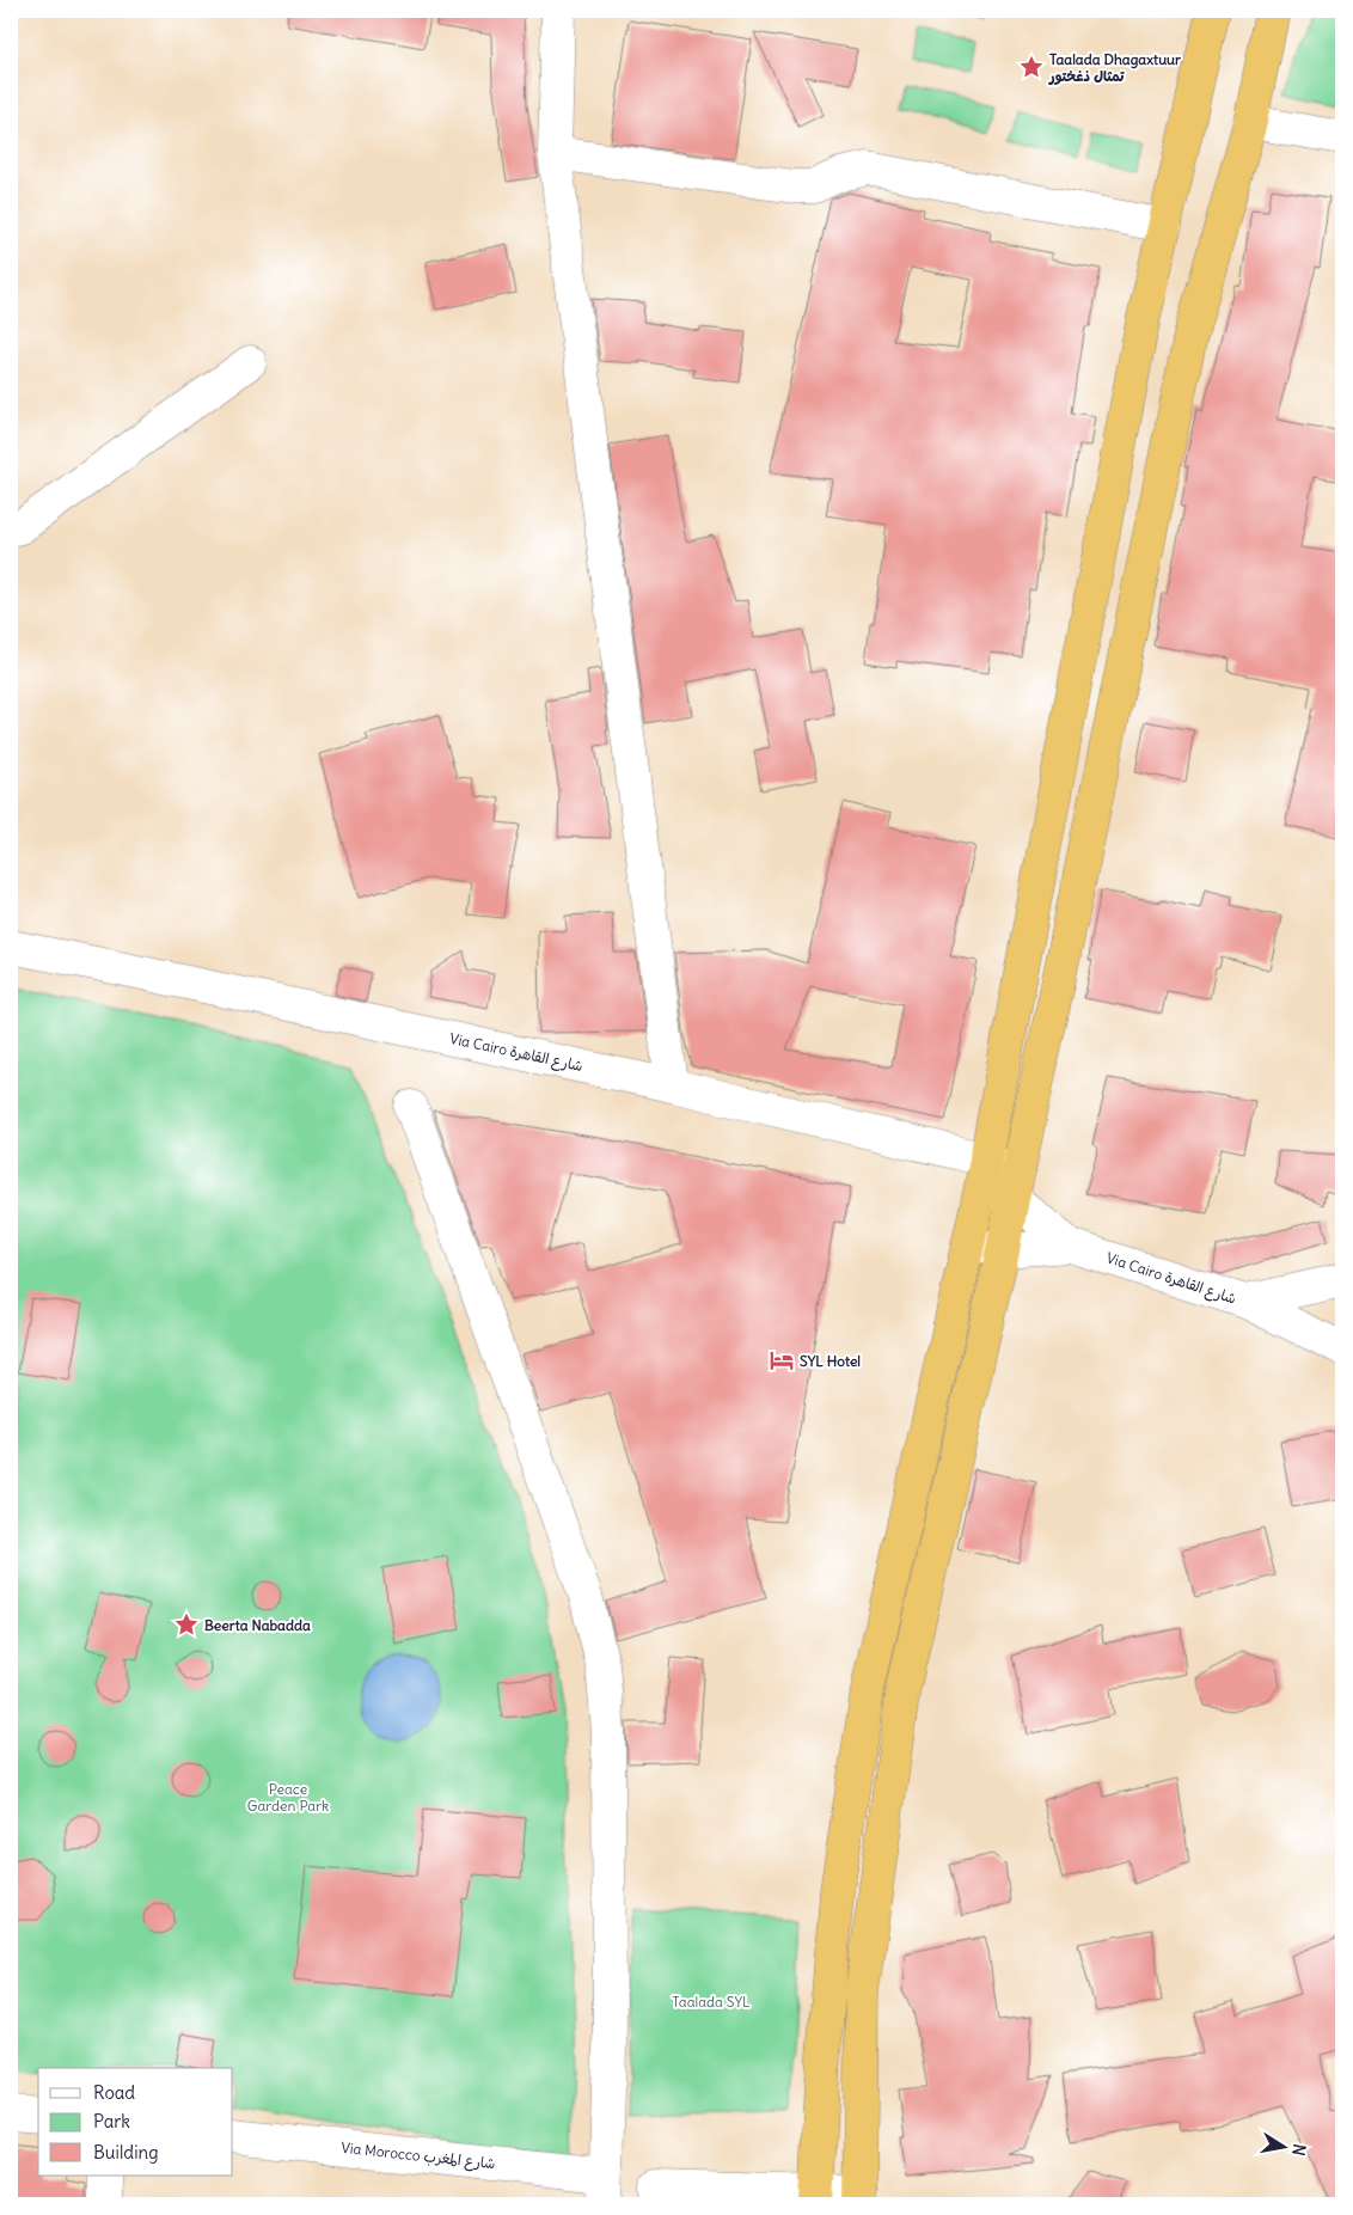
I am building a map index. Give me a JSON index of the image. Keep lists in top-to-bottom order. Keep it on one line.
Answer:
{"streets":{"street":["Via Cairo شارع القاهرة","Via Morocco شارع المغرب"]},"parks":["Peace Garden Park","Taalada SYL"],"places":{"place":["Taalada Dhagaxtuur تمثال ذغختور","Beerta Nabadda"],"hotel":["SYL Hotel"]},"legend":["Road","Park","Building"],"north":"right"}
